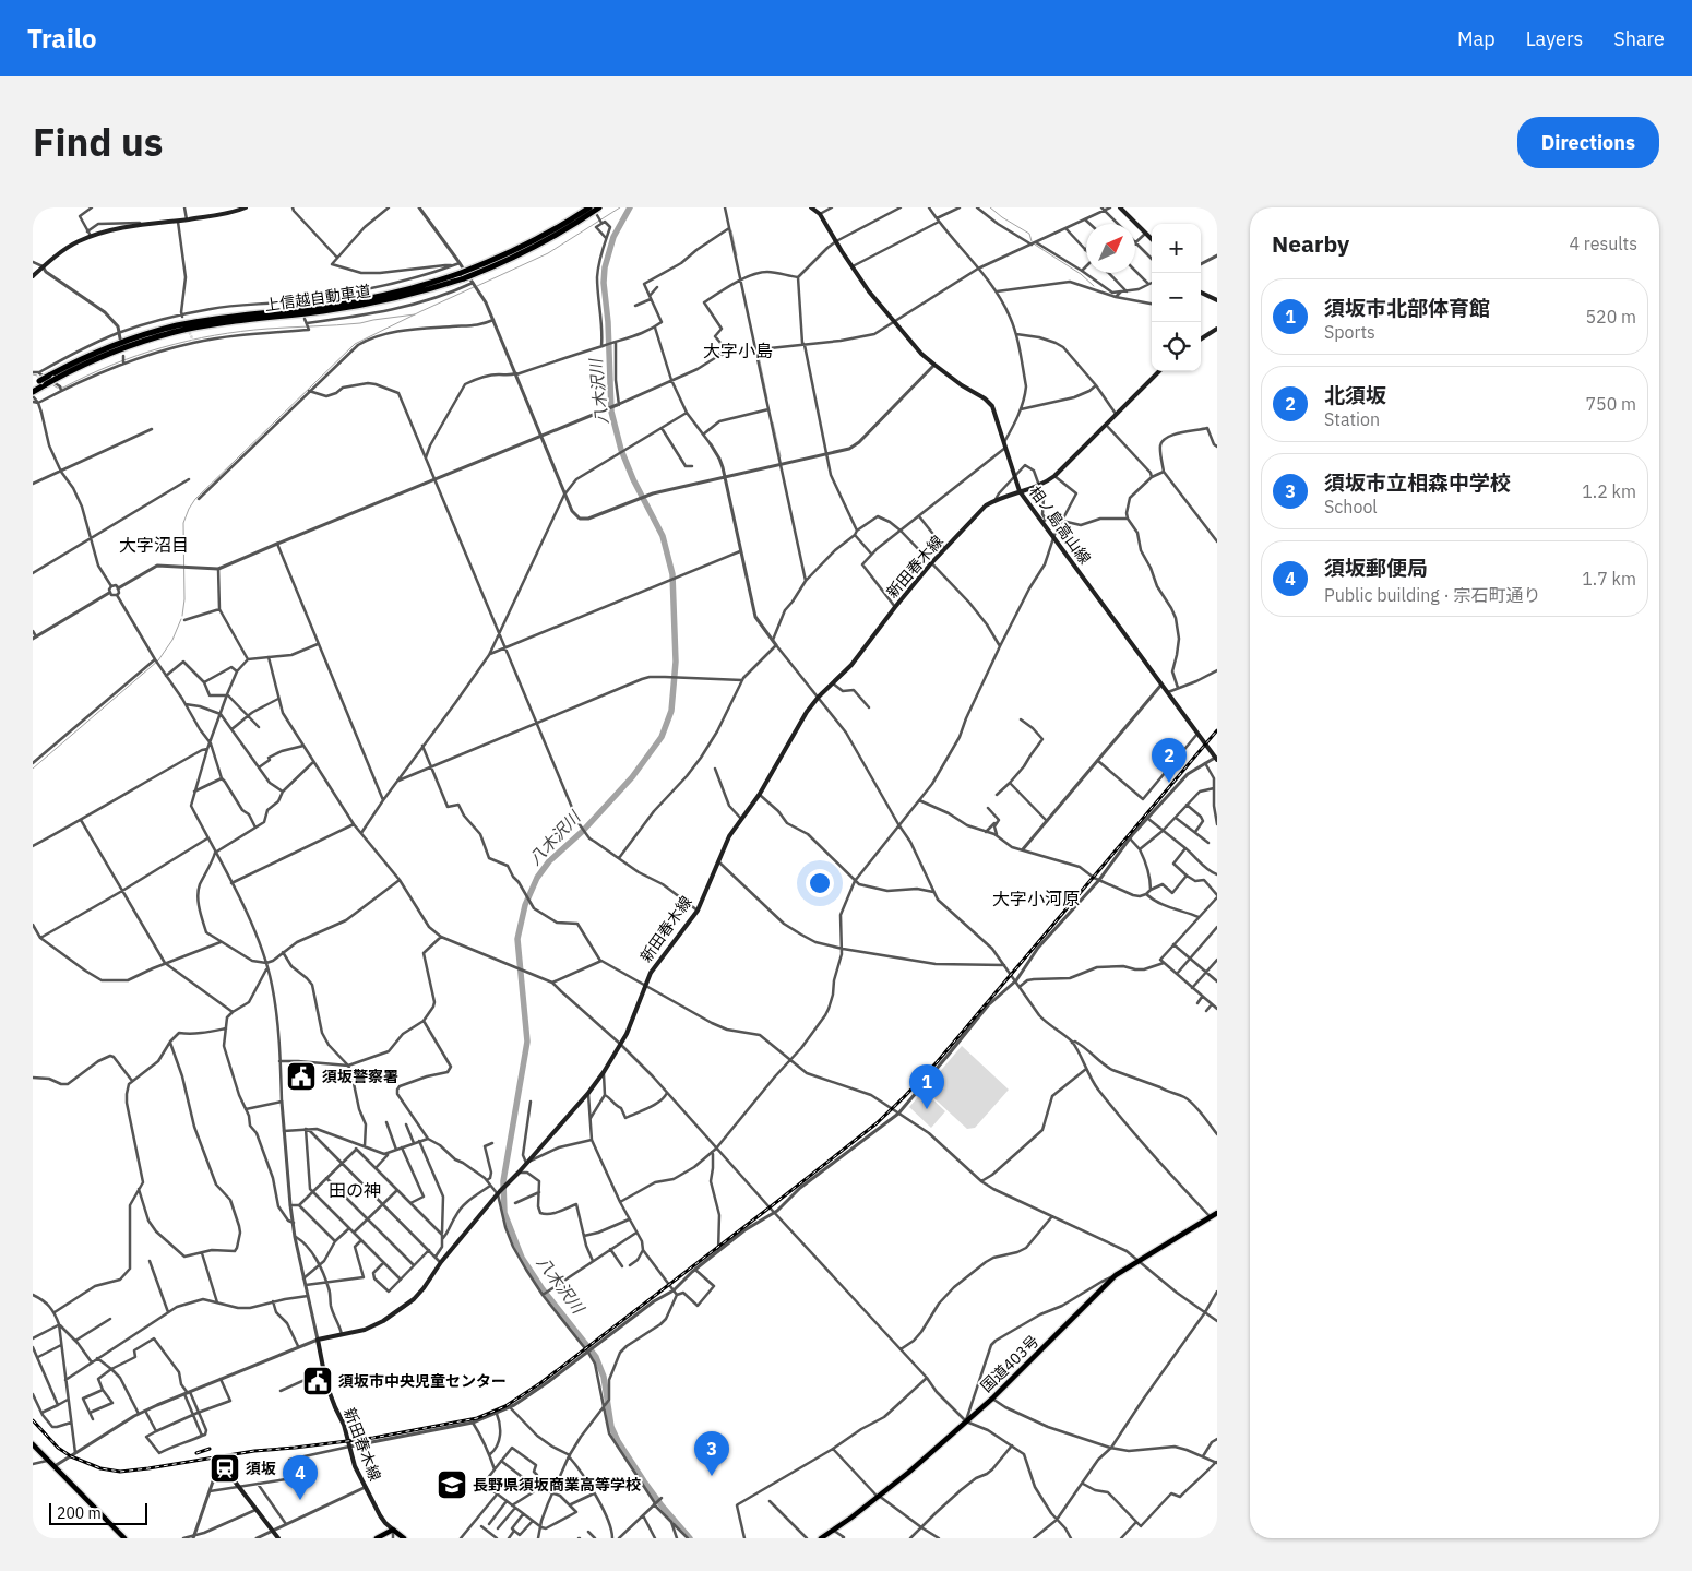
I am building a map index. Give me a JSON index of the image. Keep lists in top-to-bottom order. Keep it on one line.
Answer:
{"streets":{"highway":["上信越自動車道","国道403号"],"main road":["相ノ島高山線","新田春木線"]},"crossings":[["相ノ島高山線","新田春木線"]],"districts":["大字小島","大字沼目","大字小河原","田の神"],"water":["八木沢川"],"places":{"public building":["須坂警察署","須坂市中央児童センター"],"station":["須坂"],"school or university":["長野県須坂商業高等学校"]},"scale_bar":"200 m","north":"top right","page":{"header":"Trailo","nav":["Map","Layers","Share"],"title":"Find us","buttons":"Directions","heading":["Nearby","4 results"],"map_buttons":["+","−"],"list":[{"mark":"1","name":"須坂市北部体育館","note":"Sports","value":"520 m"},{"mark":"2","name":"北須坂","note":"Station","value":"750 m"},{"mark":"3","name":"須坂市立相森中学校","note":"School","value":"1.2 km"},{"mark":"4","name":"須坂郵便局","note":"Public building · 宗石町通り","value":"1.7 km"}],"pins":["2","1","3","4"],"scale":"200 m"}}
